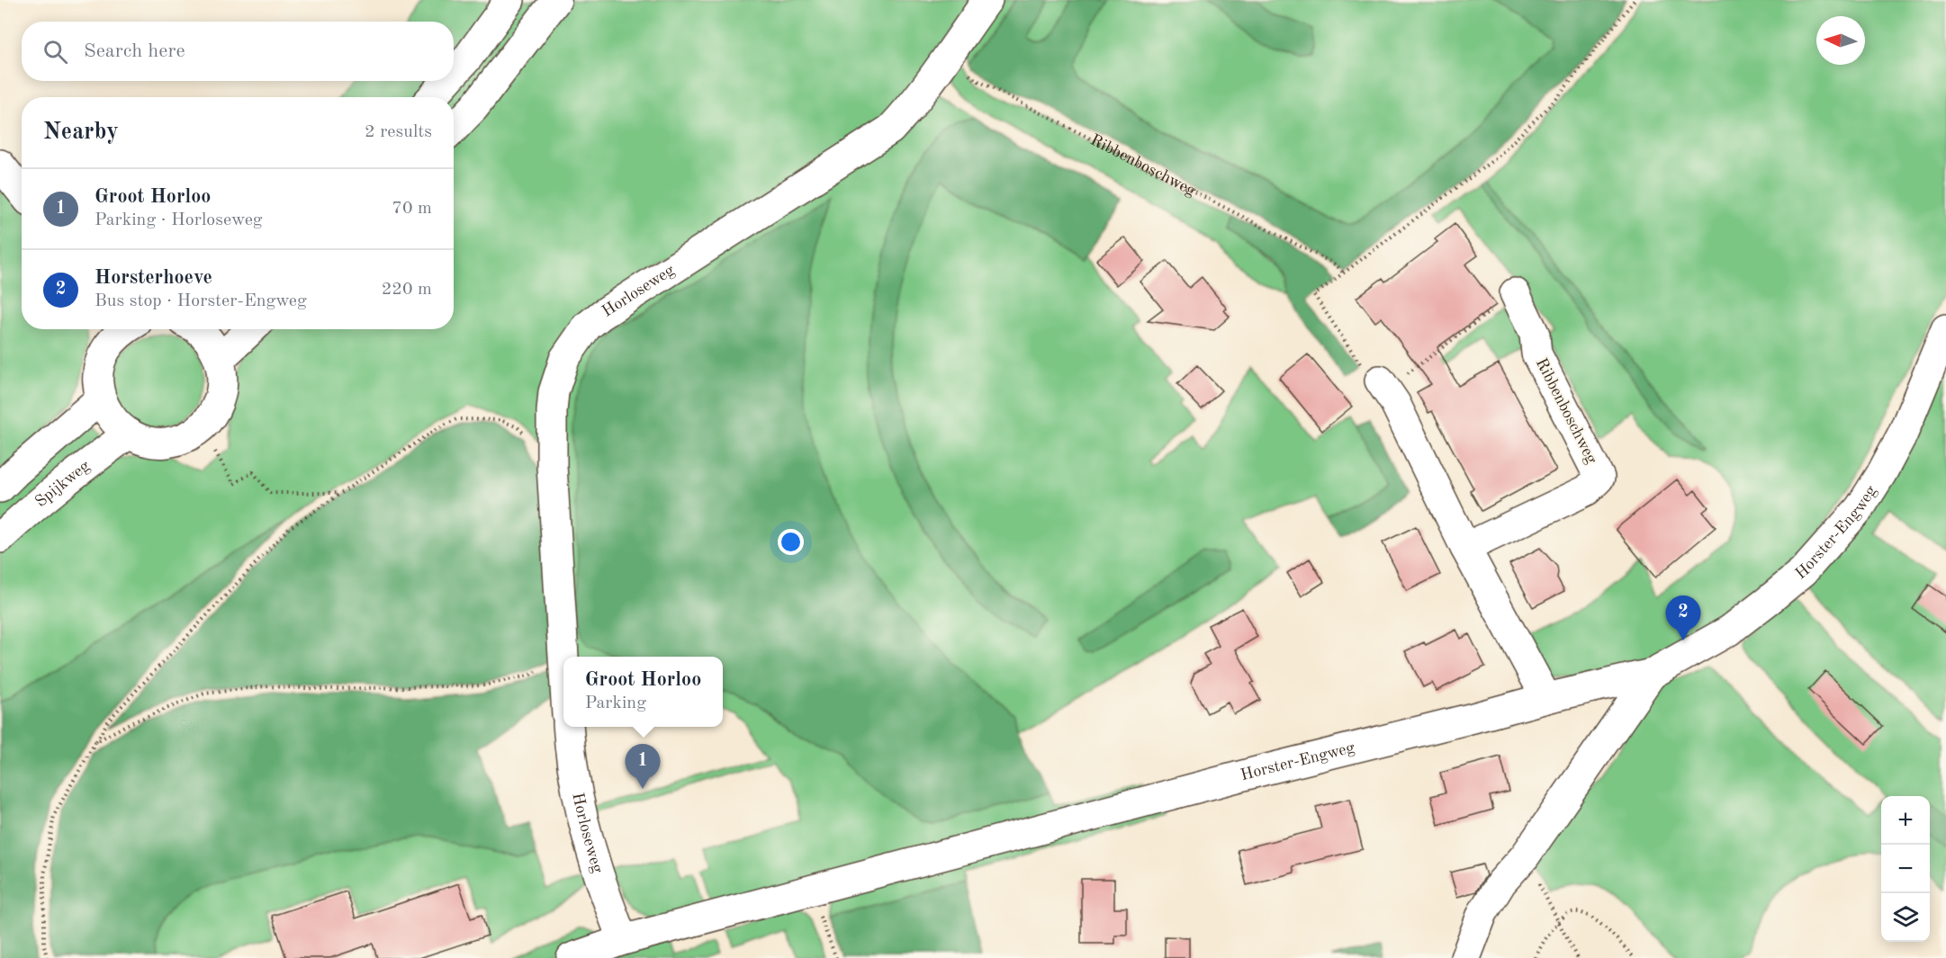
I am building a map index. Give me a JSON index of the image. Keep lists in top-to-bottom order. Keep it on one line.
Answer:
{"streets":{"street":["Ribbenboschweg","Horloseweg","Spijkweg","Horster-Engweg"]},"crossings":[["Ribbenboschweg","Horloseweg"],["Horloseweg","Horster-Engweg"]],"north":"left","page":{"search":"Search here","heading":["Nearby","2 results"],"list":[{"mark":"1","name":"Groot Horloo","note":"Parking · Horloseweg","value":"70 m"},{"mark":"2","name":"Horsterhoeve","note":"Bus stop · Horster-Engweg","value":"220 m"}],"pins":["2","1"],"popup":["Groot Horloo","Parking"],"map_buttons":["+","−"]}}
